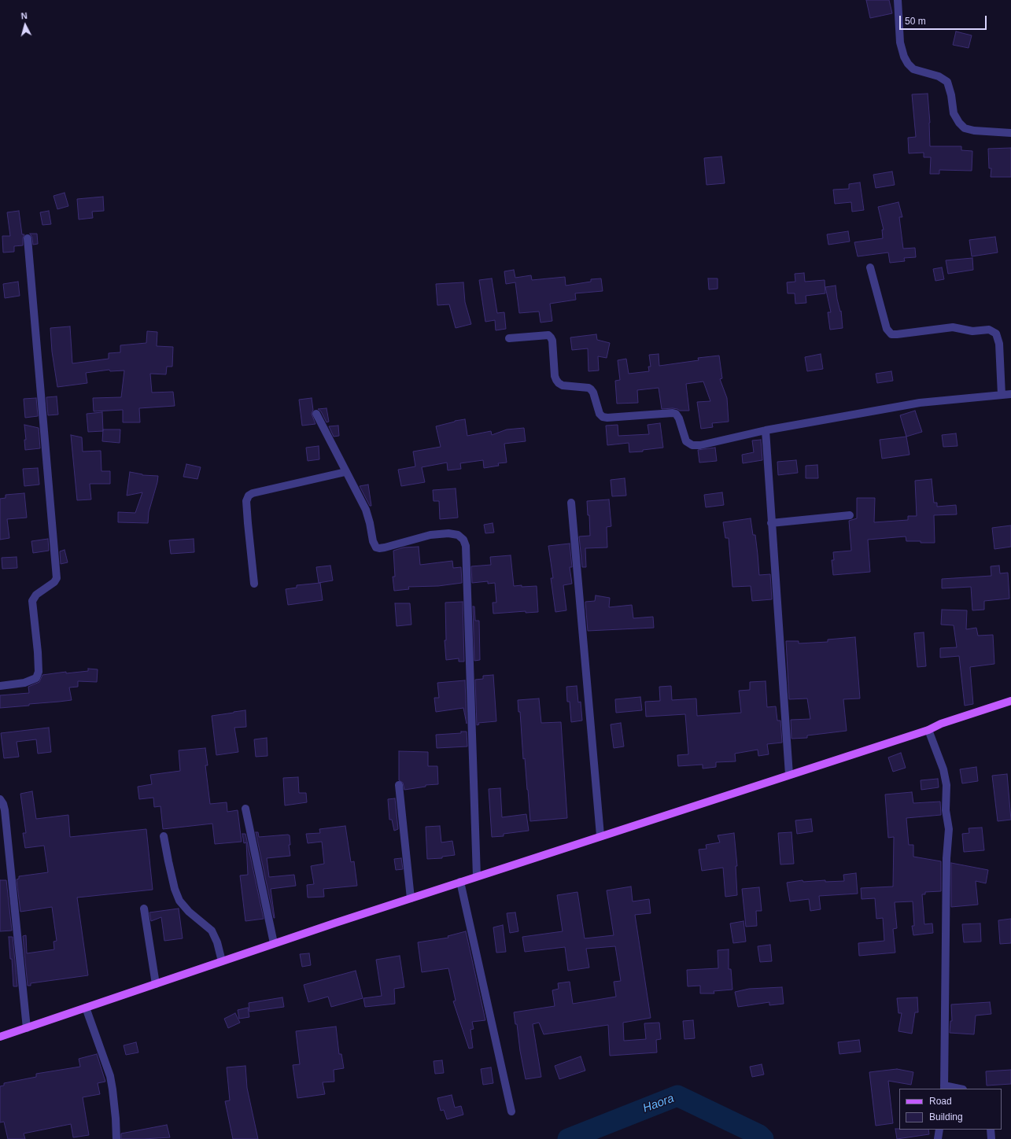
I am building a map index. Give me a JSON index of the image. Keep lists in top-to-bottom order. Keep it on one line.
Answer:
{"water":["Haora"],"legend":["Road","Building"],"scale_bar":"50 m","north":"top"}
